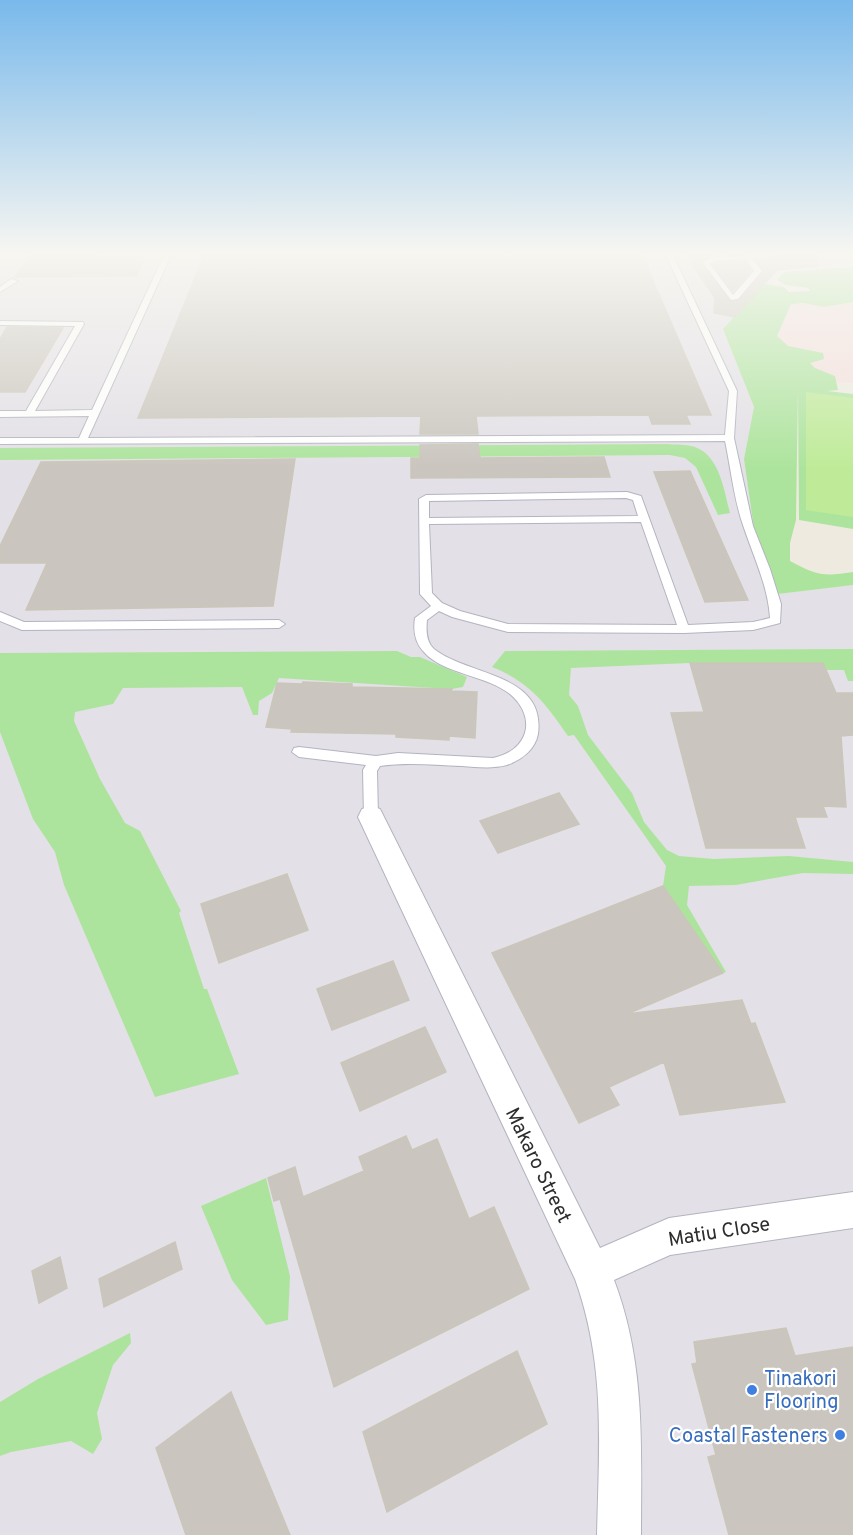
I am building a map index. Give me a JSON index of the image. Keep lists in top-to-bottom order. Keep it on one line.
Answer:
{"streets":{"street":["Makaro Street","Matiu Close"]},"crossings":[["Makaro Street","Matiu Close"]],"places":["Tinakori Flooring","Coastal Fasteners"]}
